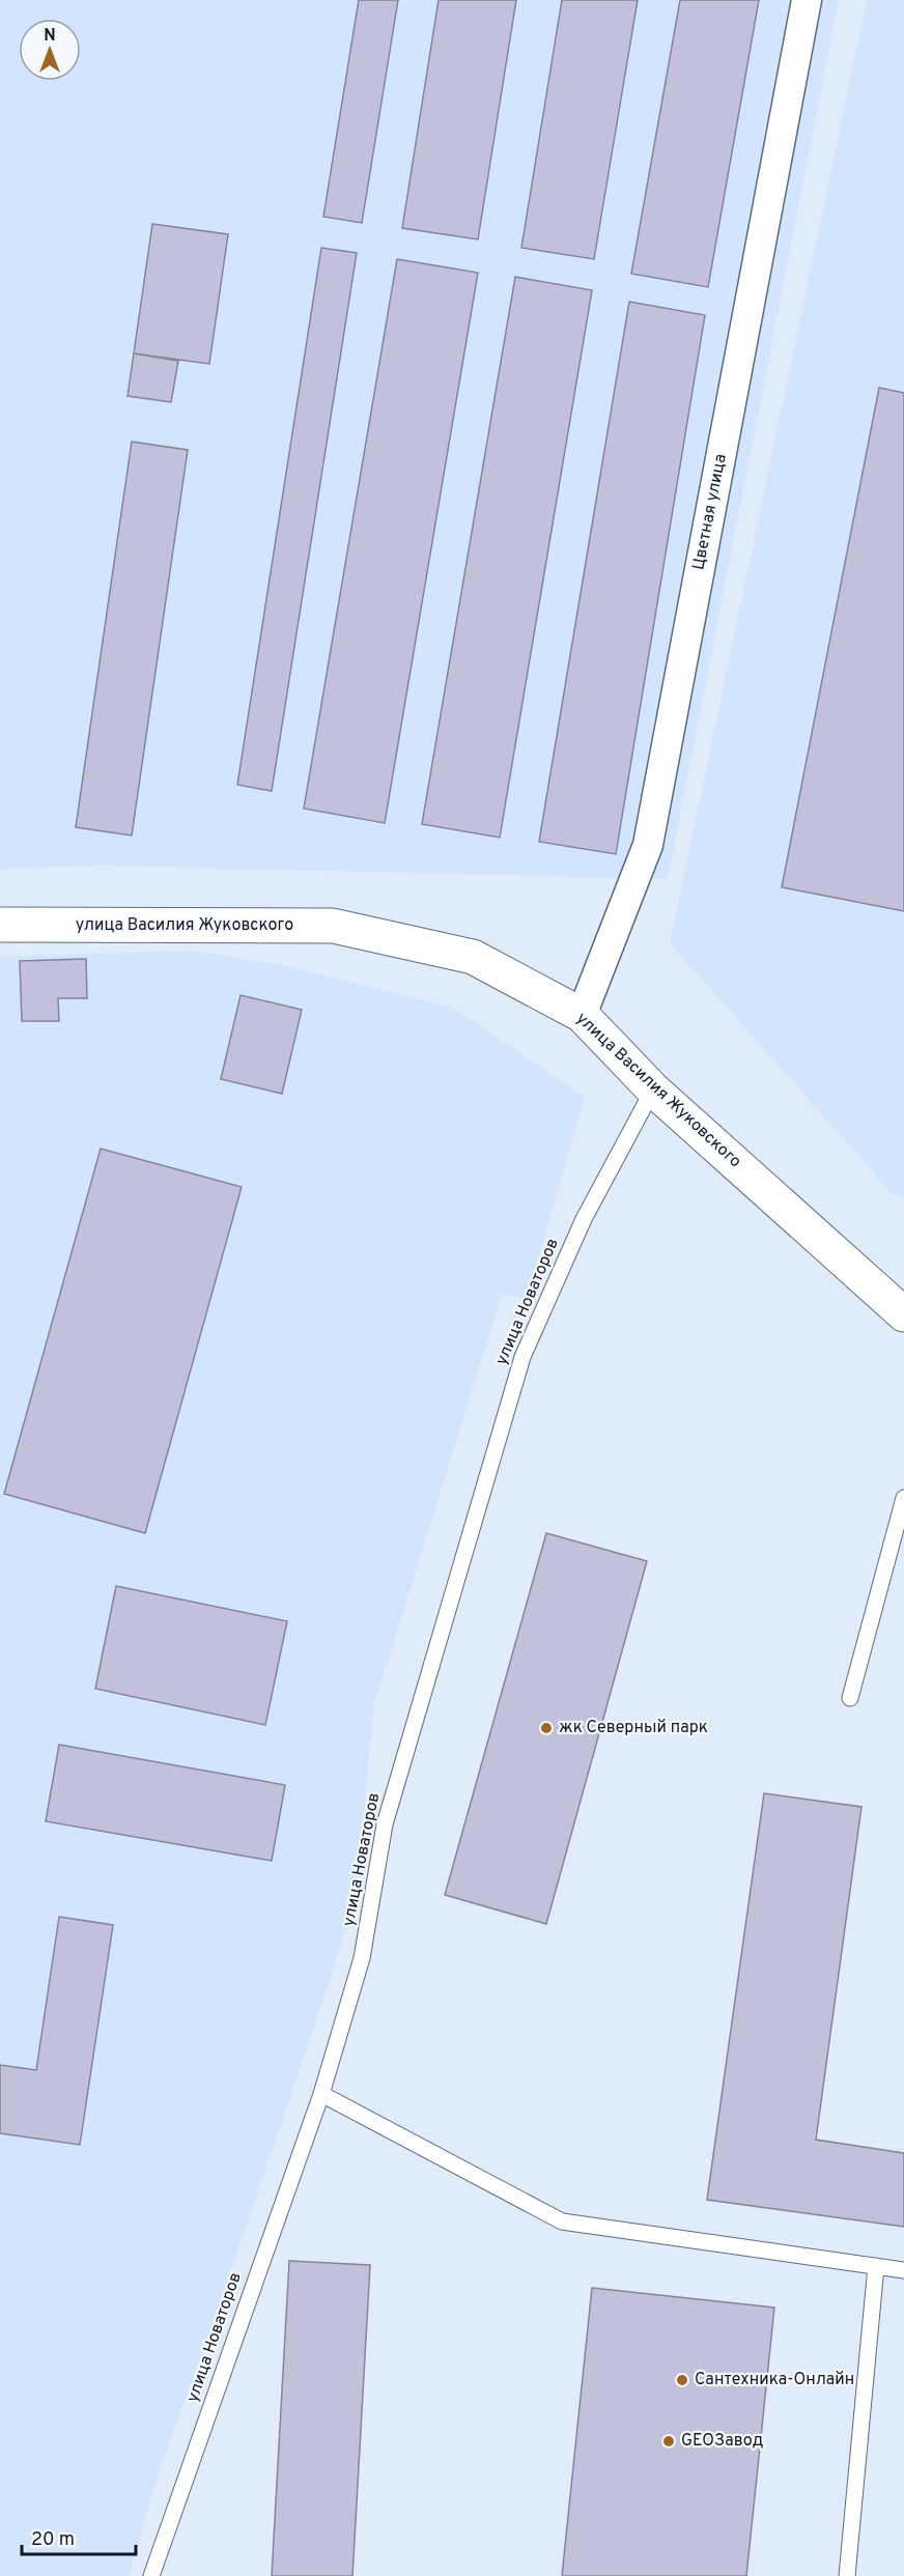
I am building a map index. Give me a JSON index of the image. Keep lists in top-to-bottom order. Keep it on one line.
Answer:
{"streets":{"street":["Цветная улица","улица Василия Жуковского"],"lane":["улица Новаторов"]},"crossings":[["Цветная улица","улица Василия Жуковского"],["улица Василия Жуковского","улица Новаторов"]],"places":["жк Северный парк","Сантехника-Онлайн","GEOЗавод"],"scale_bar":"20 m","north":"top"}
